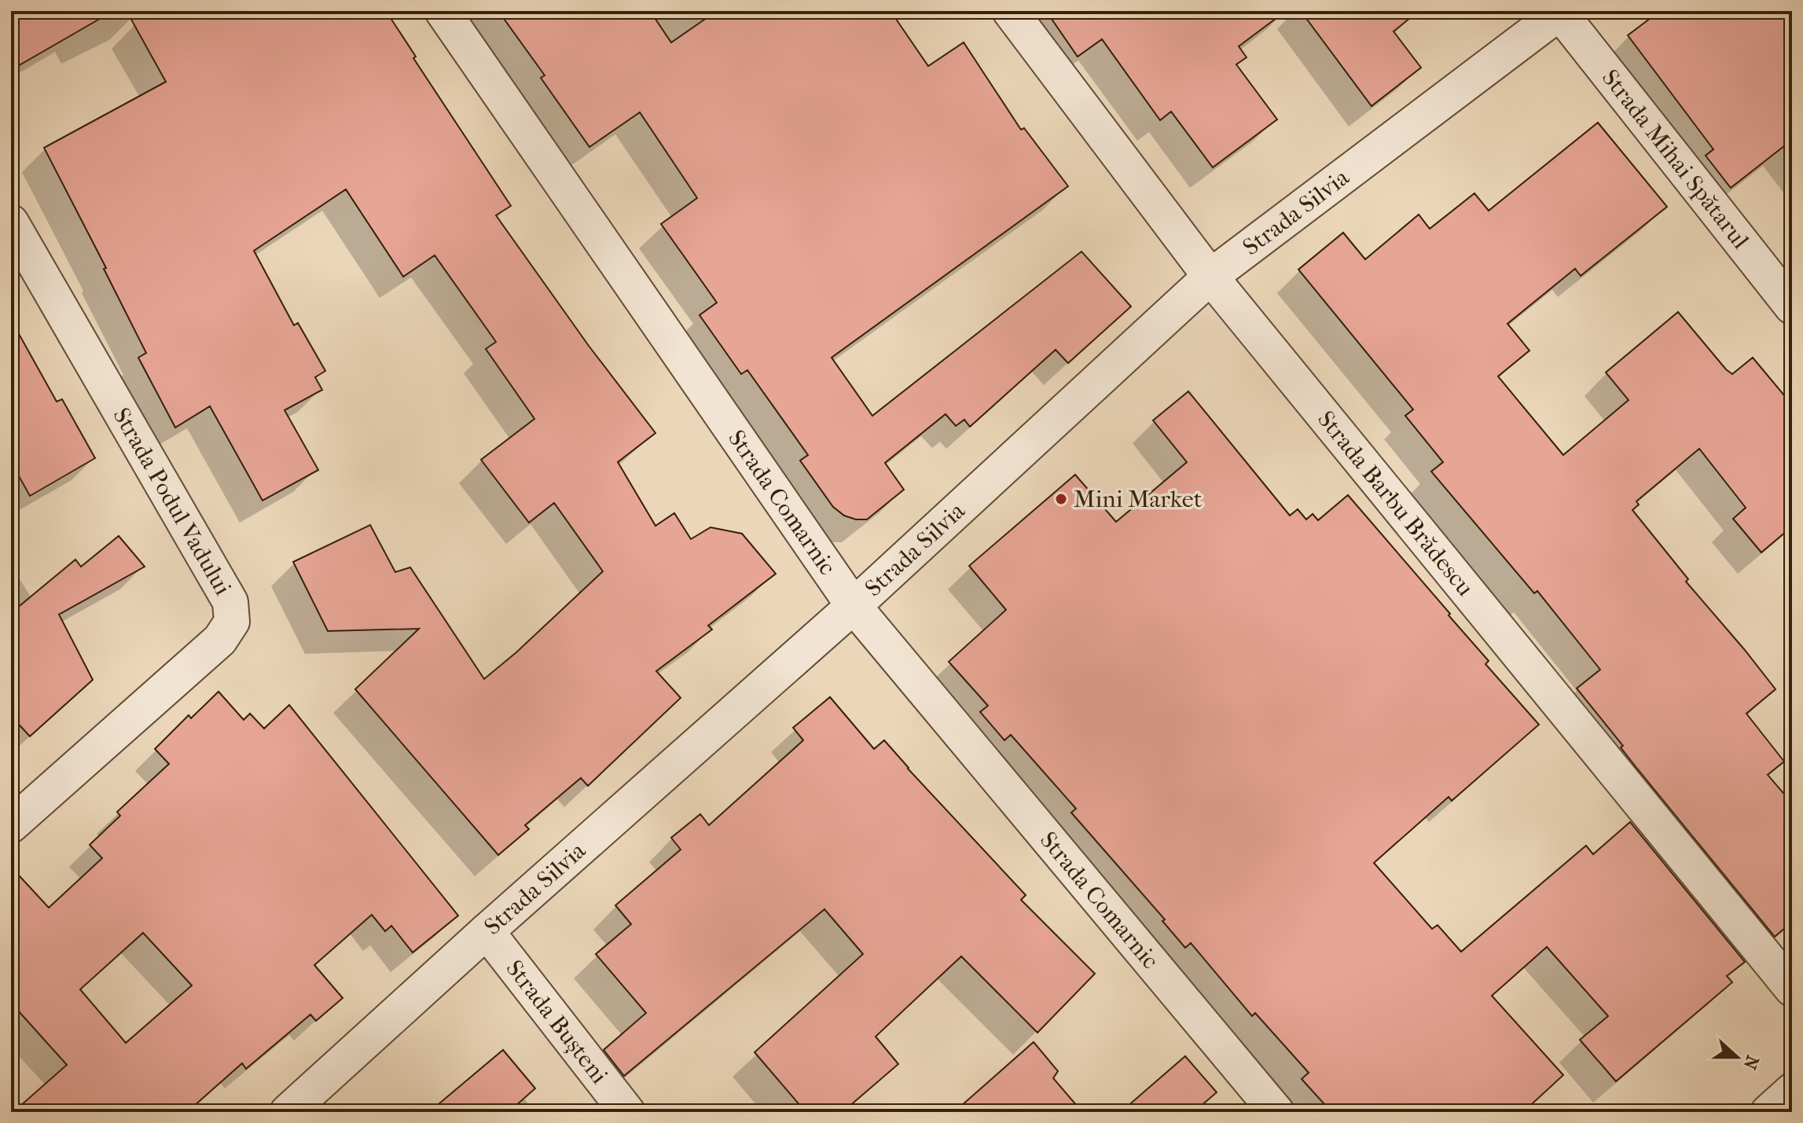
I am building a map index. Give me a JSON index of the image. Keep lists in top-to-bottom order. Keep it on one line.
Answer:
{"streets":{"street":["Strada Mihai Spătarul","Strada Silvia","Strada Podul Vadului","Strada Comarnic","Strada Barbu Brădescu","Strada Bușteni"]},"crossings":[["Strada Mihai Spătarul","Strada Silvia"],["Strada Silvia","Strada Comarnic"],["Strada Silvia","Strada Barbu Brădescu"],["Strada Silvia","Strada Bușteni"]],"places":["Mini Market"],"north":"right"}
